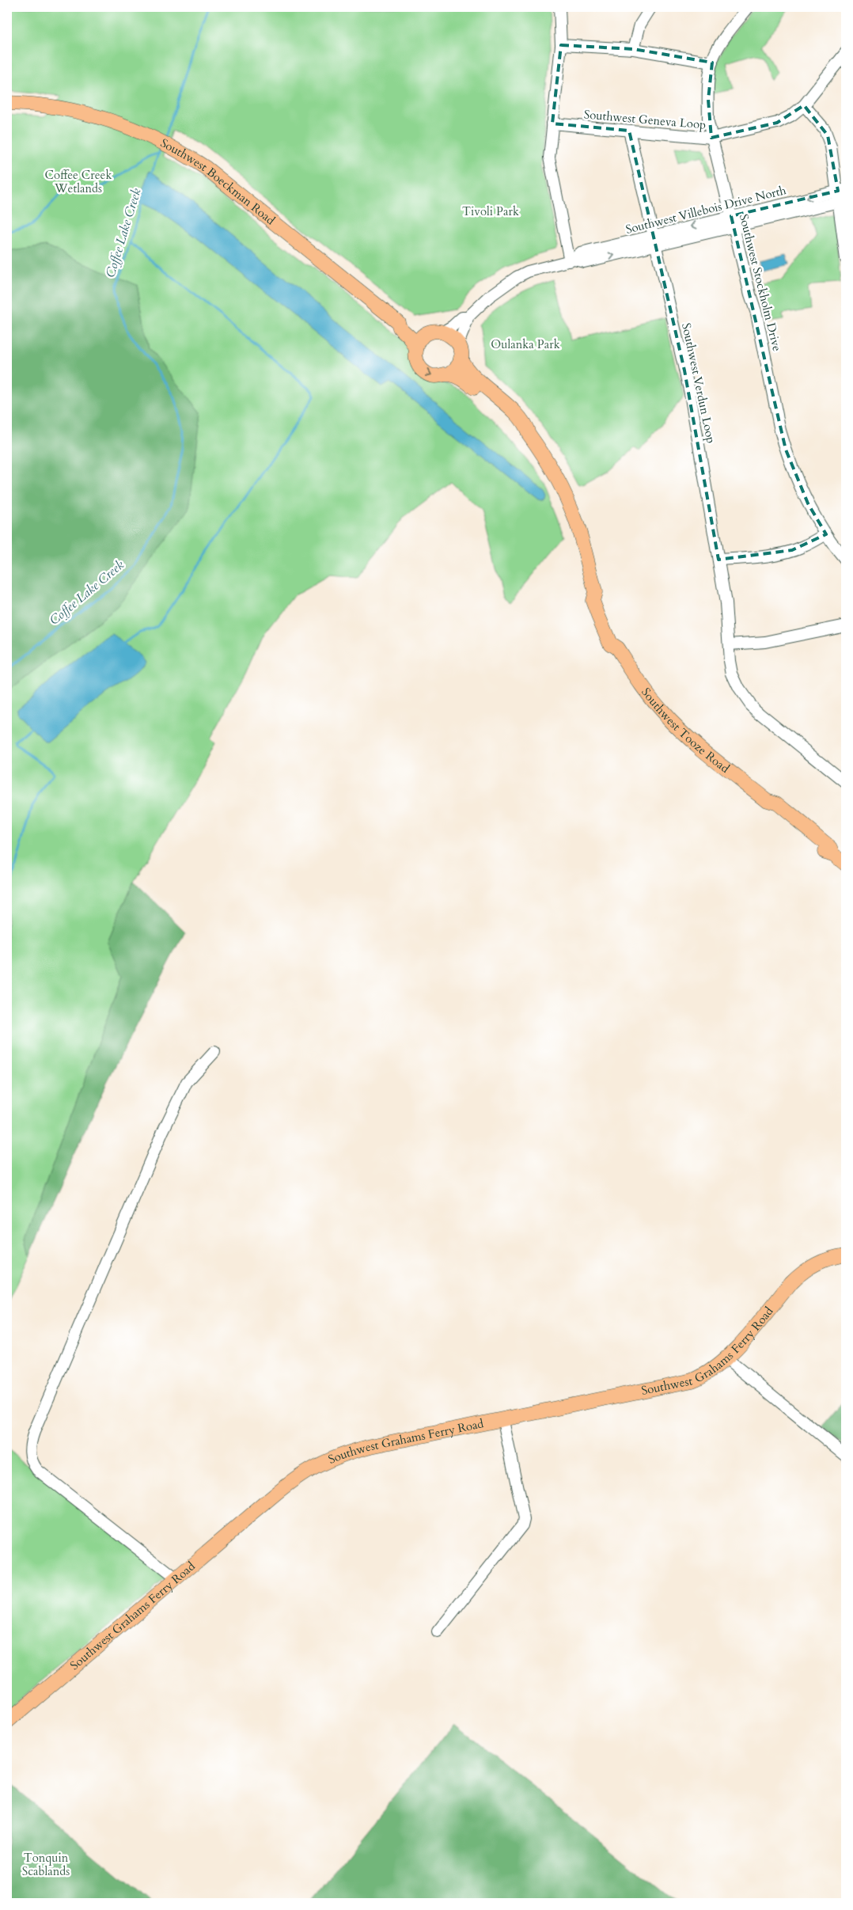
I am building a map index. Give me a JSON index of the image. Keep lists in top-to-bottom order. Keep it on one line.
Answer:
{"streets":{"main road":["Southwest Boeckman Road","Southwest Tooze Road","Southwest Grahams Ferry Road"],"street":["Southwest Geneva Loop","Southwest Villebois Drive North","Southwest Stockholm Drive","Southwest Verdun Loop"]},"crossings":[["Southwest Geneva Loop","Southwest Stockholm Drive"],["Southwest Geneva Loop","Southwest Verdun Loop"],["Southwest Boeckman Road","Southwest Villebois Drive North"],["Southwest Boeckman Road","Southwest Tooze Road"],["Southwest Villebois Drive North","Southwest Stockholm Drive"],["Southwest Villebois Drive North","Southwest Verdun Loop"]],"water":["Coffee Lake Creek"],"parks":["Coffee Creek Wetlands","Tivoli Park","Oulanka Park","Tonquin Scablands"]}
